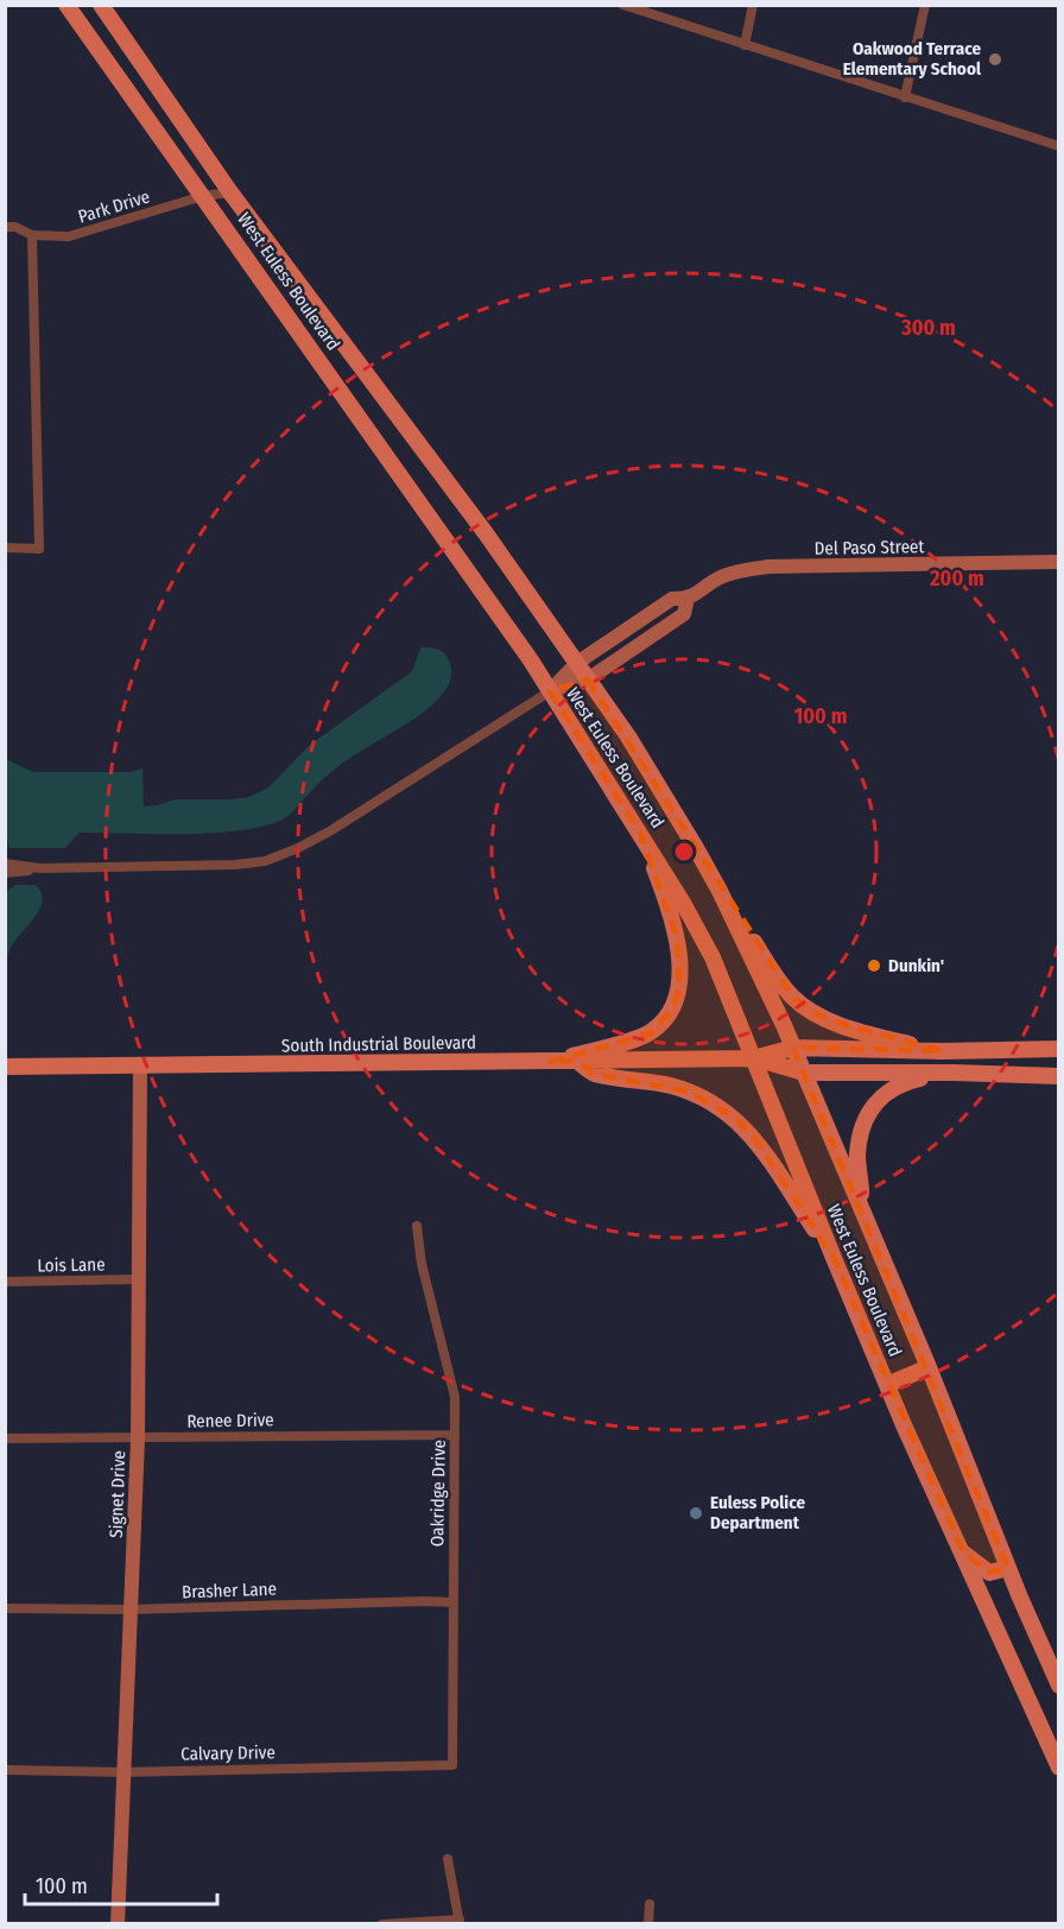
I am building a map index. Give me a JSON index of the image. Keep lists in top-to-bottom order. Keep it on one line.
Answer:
{"streets":{"main road":["West Euless Boulevard","South Industrial Boulevard"],"street":["Park Drive","Del Paso Street","Lois Lane","Renee Drive","Oakridge Drive","Signet Drive","Brasher Lane","Calvary Drive"]},"crossings":[["Park Drive","West Euless Boulevard"],["West Euless Boulevard","Del Paso Street"],["West Euless Boulevard","South Industrial Boulevard"],["South Industrial Boulevard","Signet Drive"],["Lois Lane","Signet Drive"],["Renee Drive","Oakridge Drive"],["Renee Drive","Signet Drive"],["Oakridge Drive","Brasher Lane"],["Oakridge Drive","Calvary Drive"],["Signet Drive","Brasher Lane"],["Signet Drive","Calvary Drive"]],"places":["Oakwood Terrace Elementary School","Dunkin'","Euless Police Department"],"scale_bar":"100 m","rings":["300 m","200 m","100 m"]}
